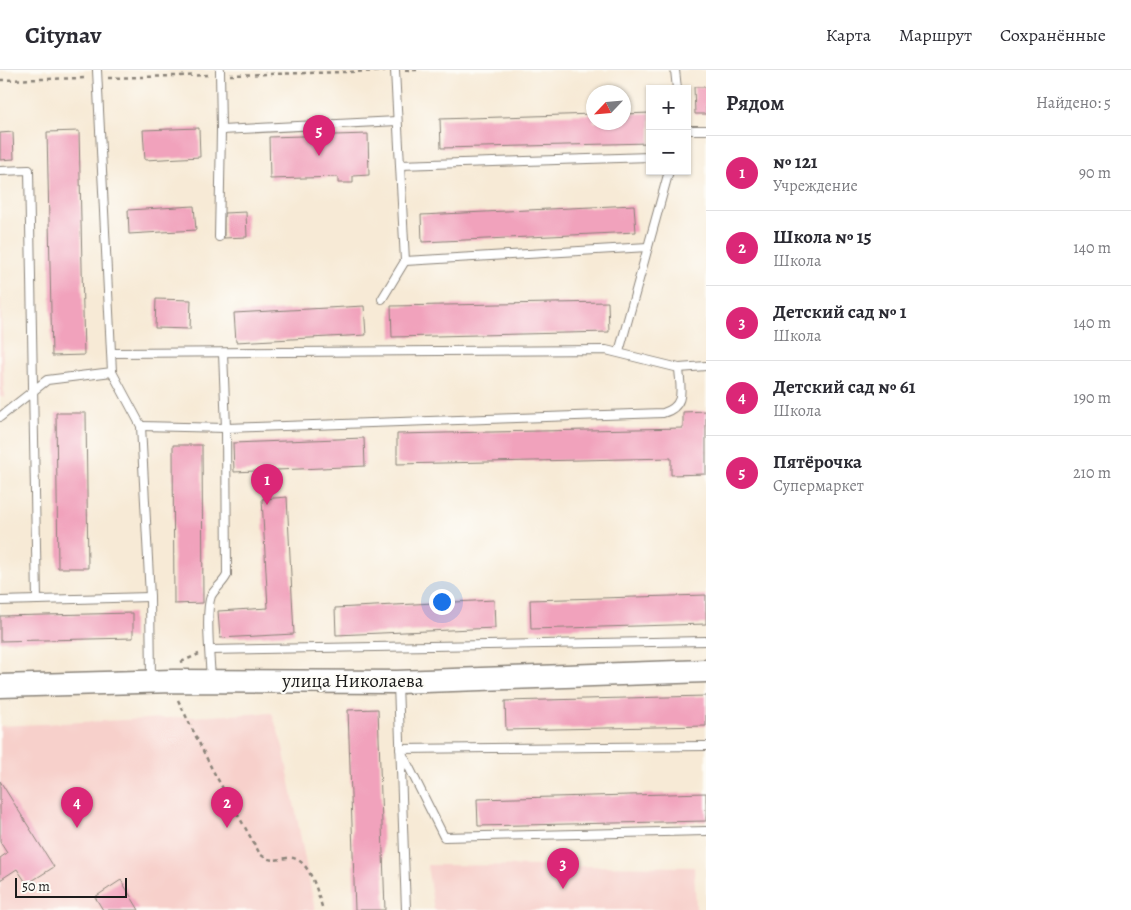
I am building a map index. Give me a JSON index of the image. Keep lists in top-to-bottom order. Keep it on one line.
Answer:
{"streets":{"main road":["улица Николаева"]},"scale_bar":"50 m","north":"bottom left","page":{"header":"Citynav","nav":["Карта","Маршрут","Сохранённые"],"heading":["Рядом","Найдено: 5"],"map_buttons":["+","−"],"pins":["5","1","2","4","3"],"list":[{"mark":"1","name":"№ 121","note":"Учреждение","value":"90 m"},{"mark":"2","name":"Школа № 15","note":"Школа","value":"140 m"},{"mark":"3","name":"Детский сад № 1","note":"Школа","value":"140 m"},{"mark":"4","name":"Детский сад № 61","note":"Школа","value":"190 m"},{"mark":"5","name":"Пятёрочка","note":"Супермаркет","value":"210 m"}],"scale":"50 m"}}
